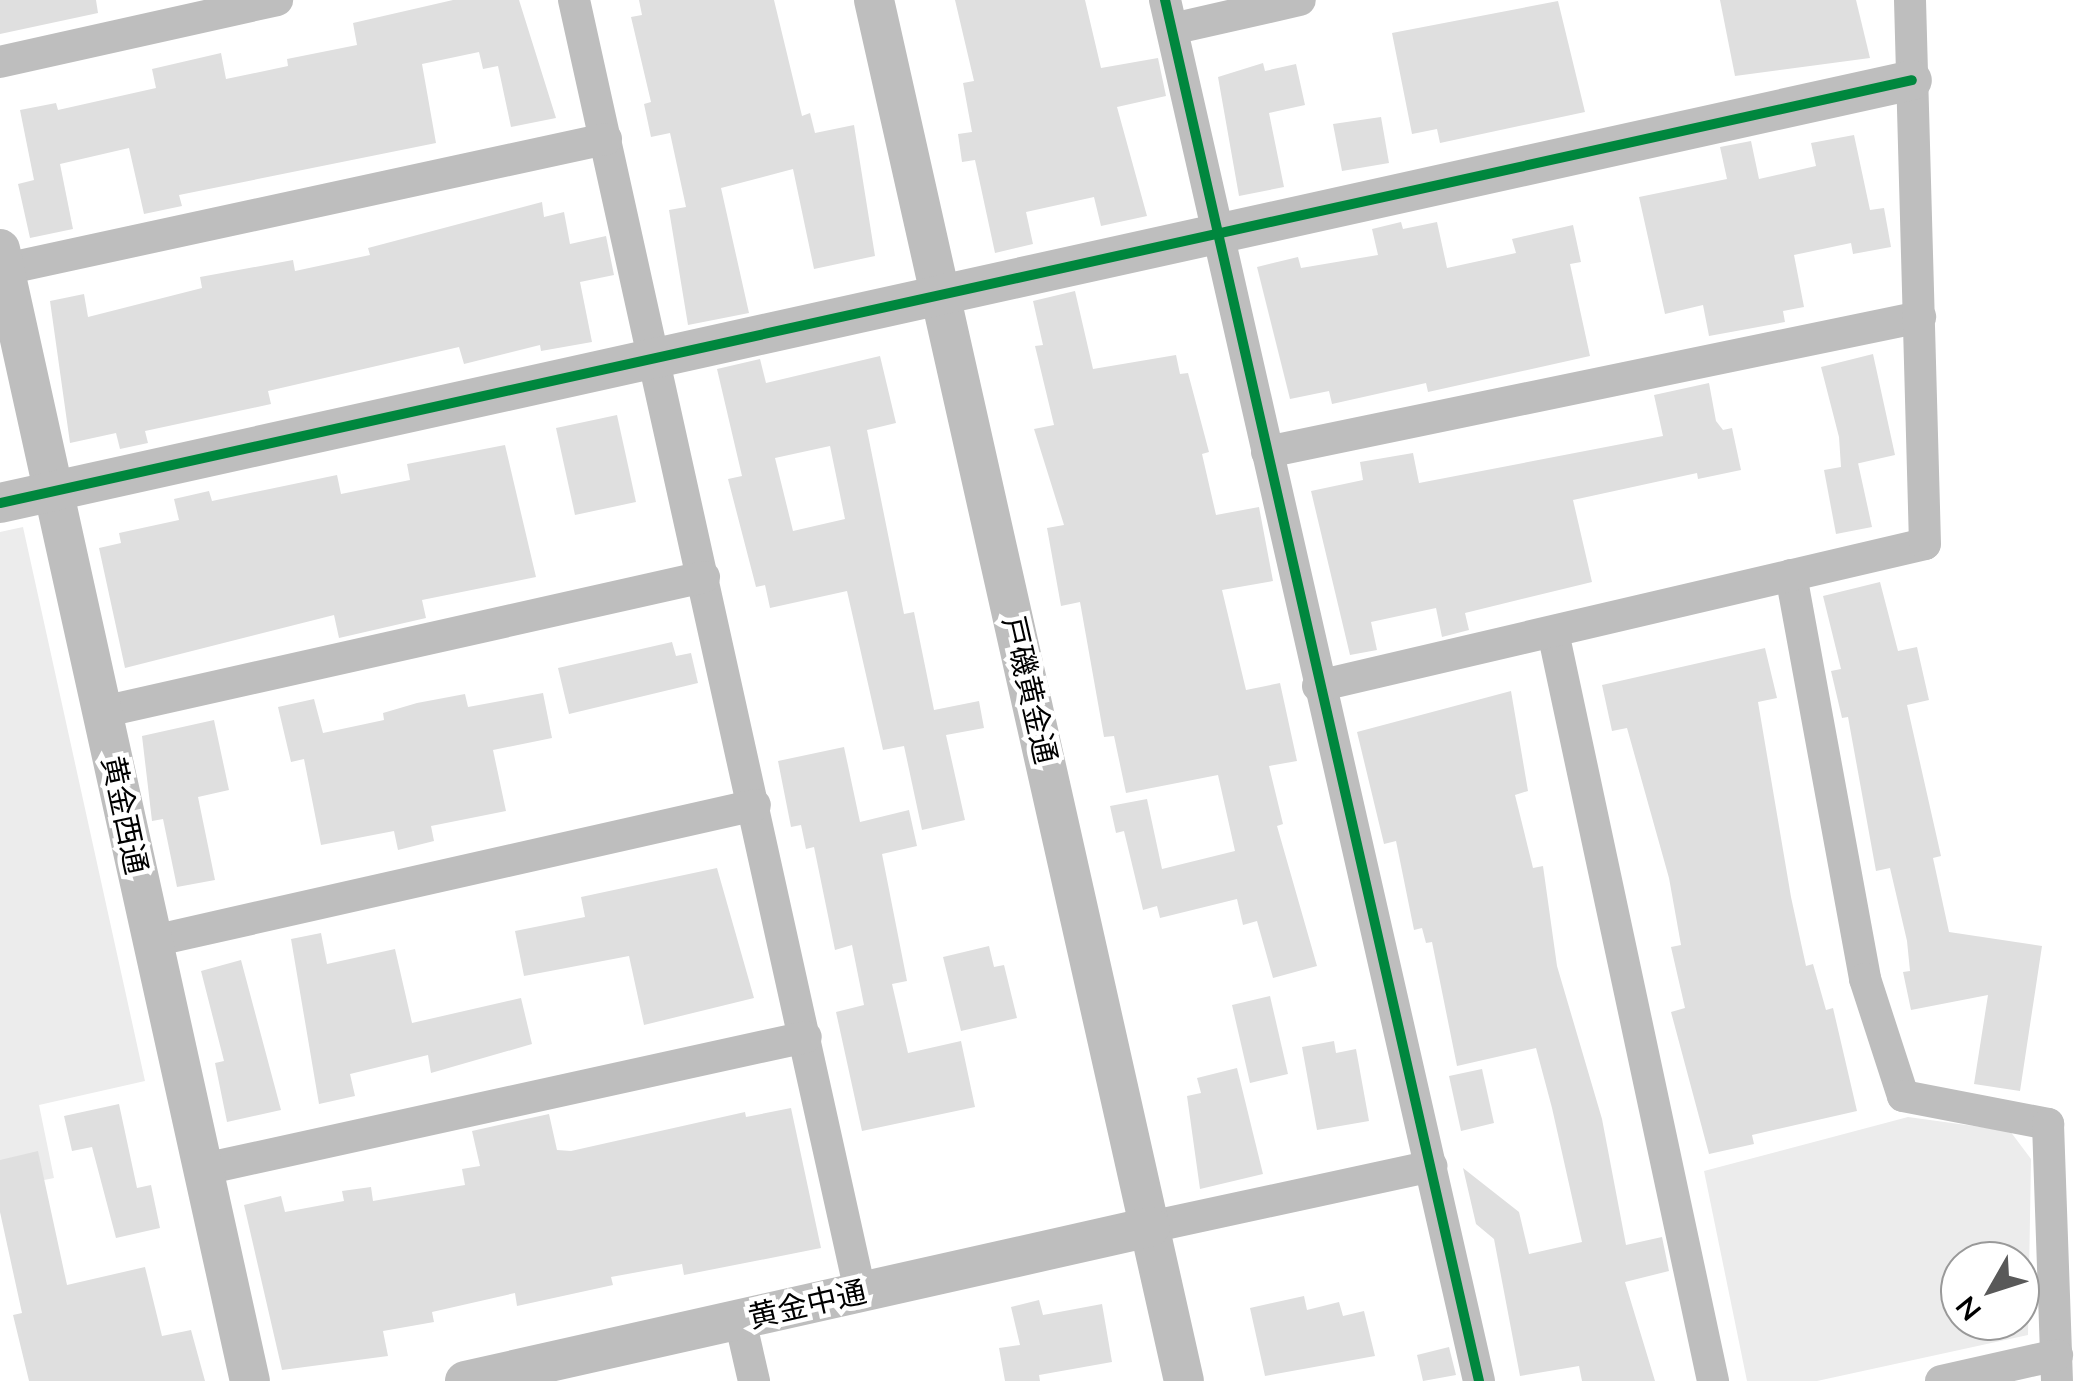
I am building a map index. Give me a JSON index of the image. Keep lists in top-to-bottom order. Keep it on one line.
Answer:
{"streets":{"street":["戸磯黄金通","黄金西通","黄金中通"]},"crossings":[["戸磯黄金通","黄金中通"]],"north":"bottom left"}
